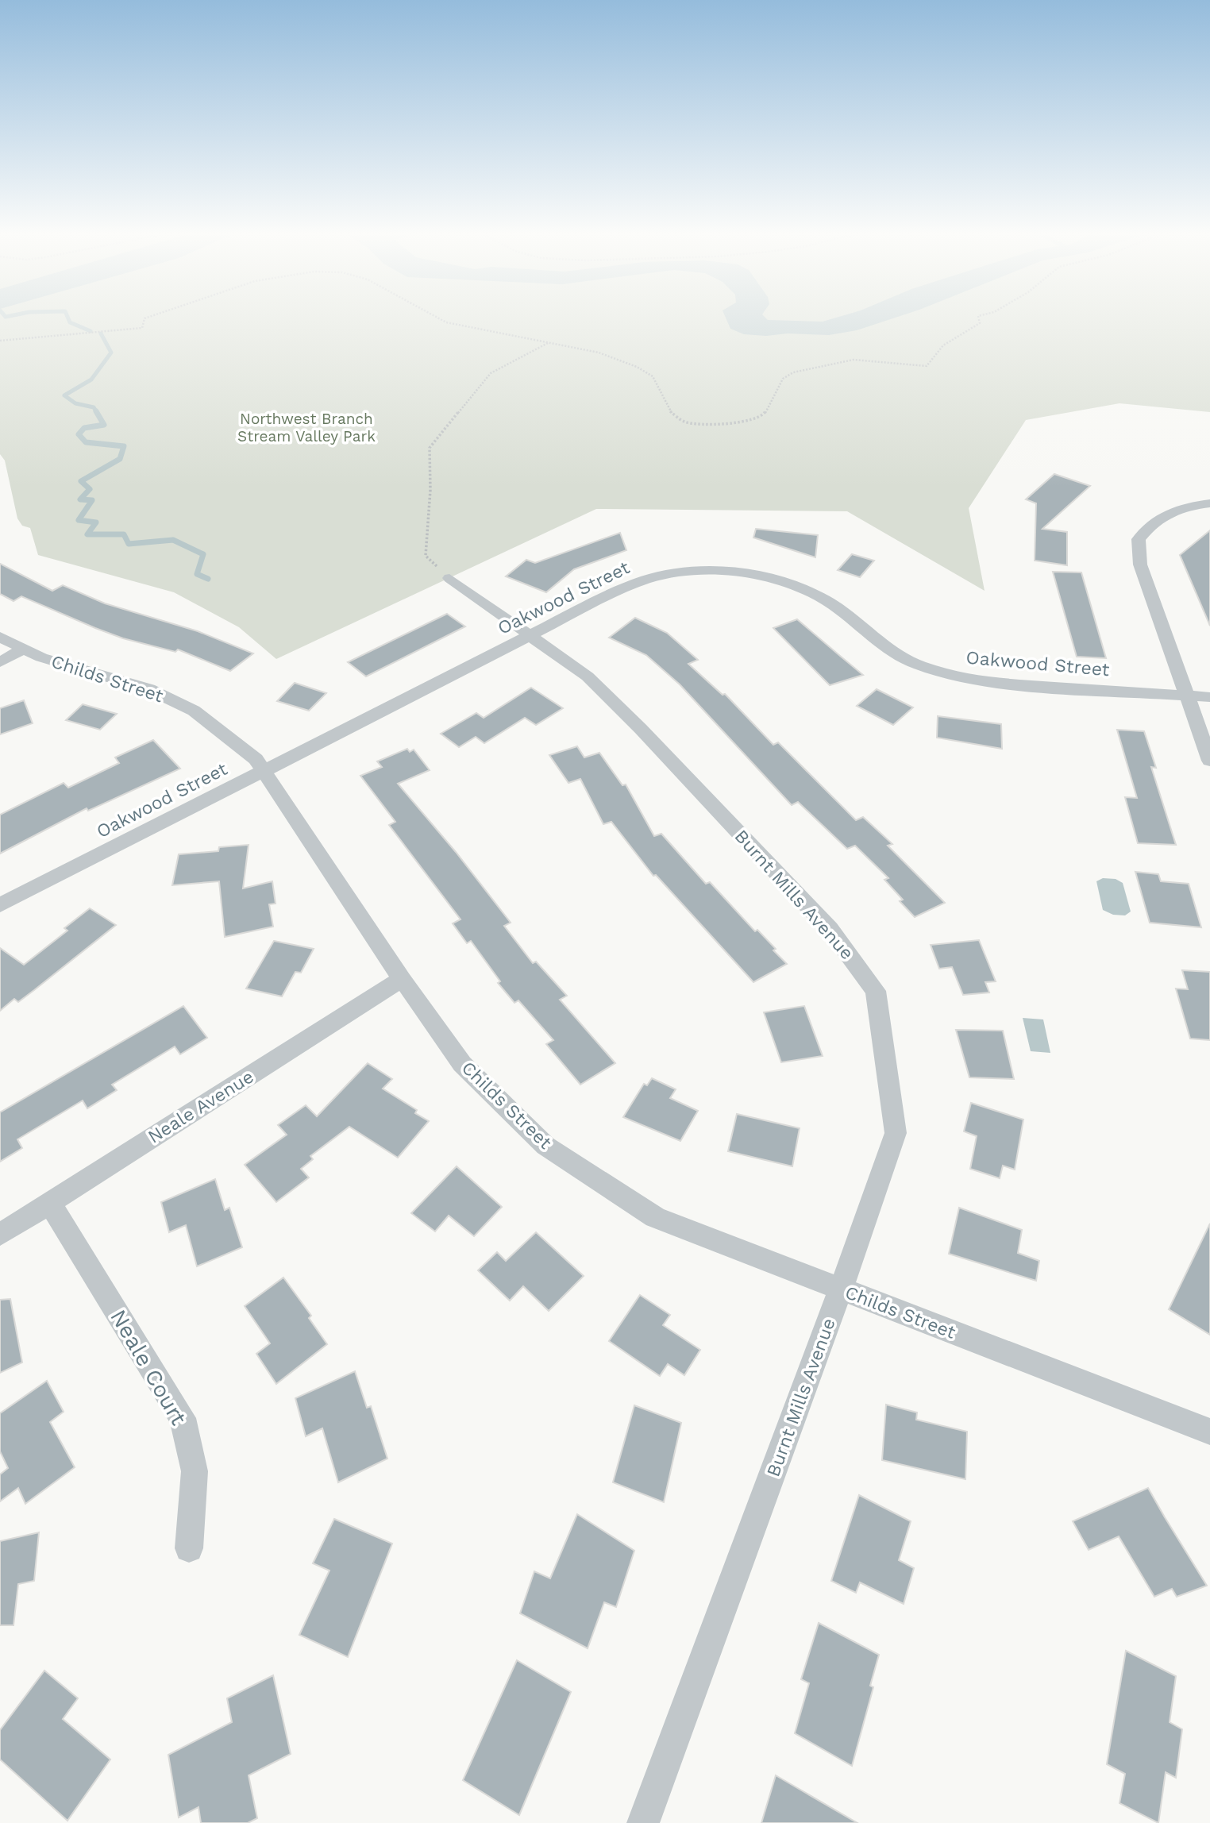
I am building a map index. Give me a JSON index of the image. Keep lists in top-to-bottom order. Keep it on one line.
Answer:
{"streets":{"street":["Oakwood Street","Childs Street","Burnt Mills Avenue","Neale Avenue","Neale Court"]},"crossings":[["Oakwood Street","Childs Street"],["Oakwood Street","Burnt Mills Avenue"],["Childs Street","Burnt Mills Avenue"],["Childs Street","Neale Avenue"],["Neale Avenue","Neale Court"]],"parks":["Northwest Branch Stream Valley Park"]}
